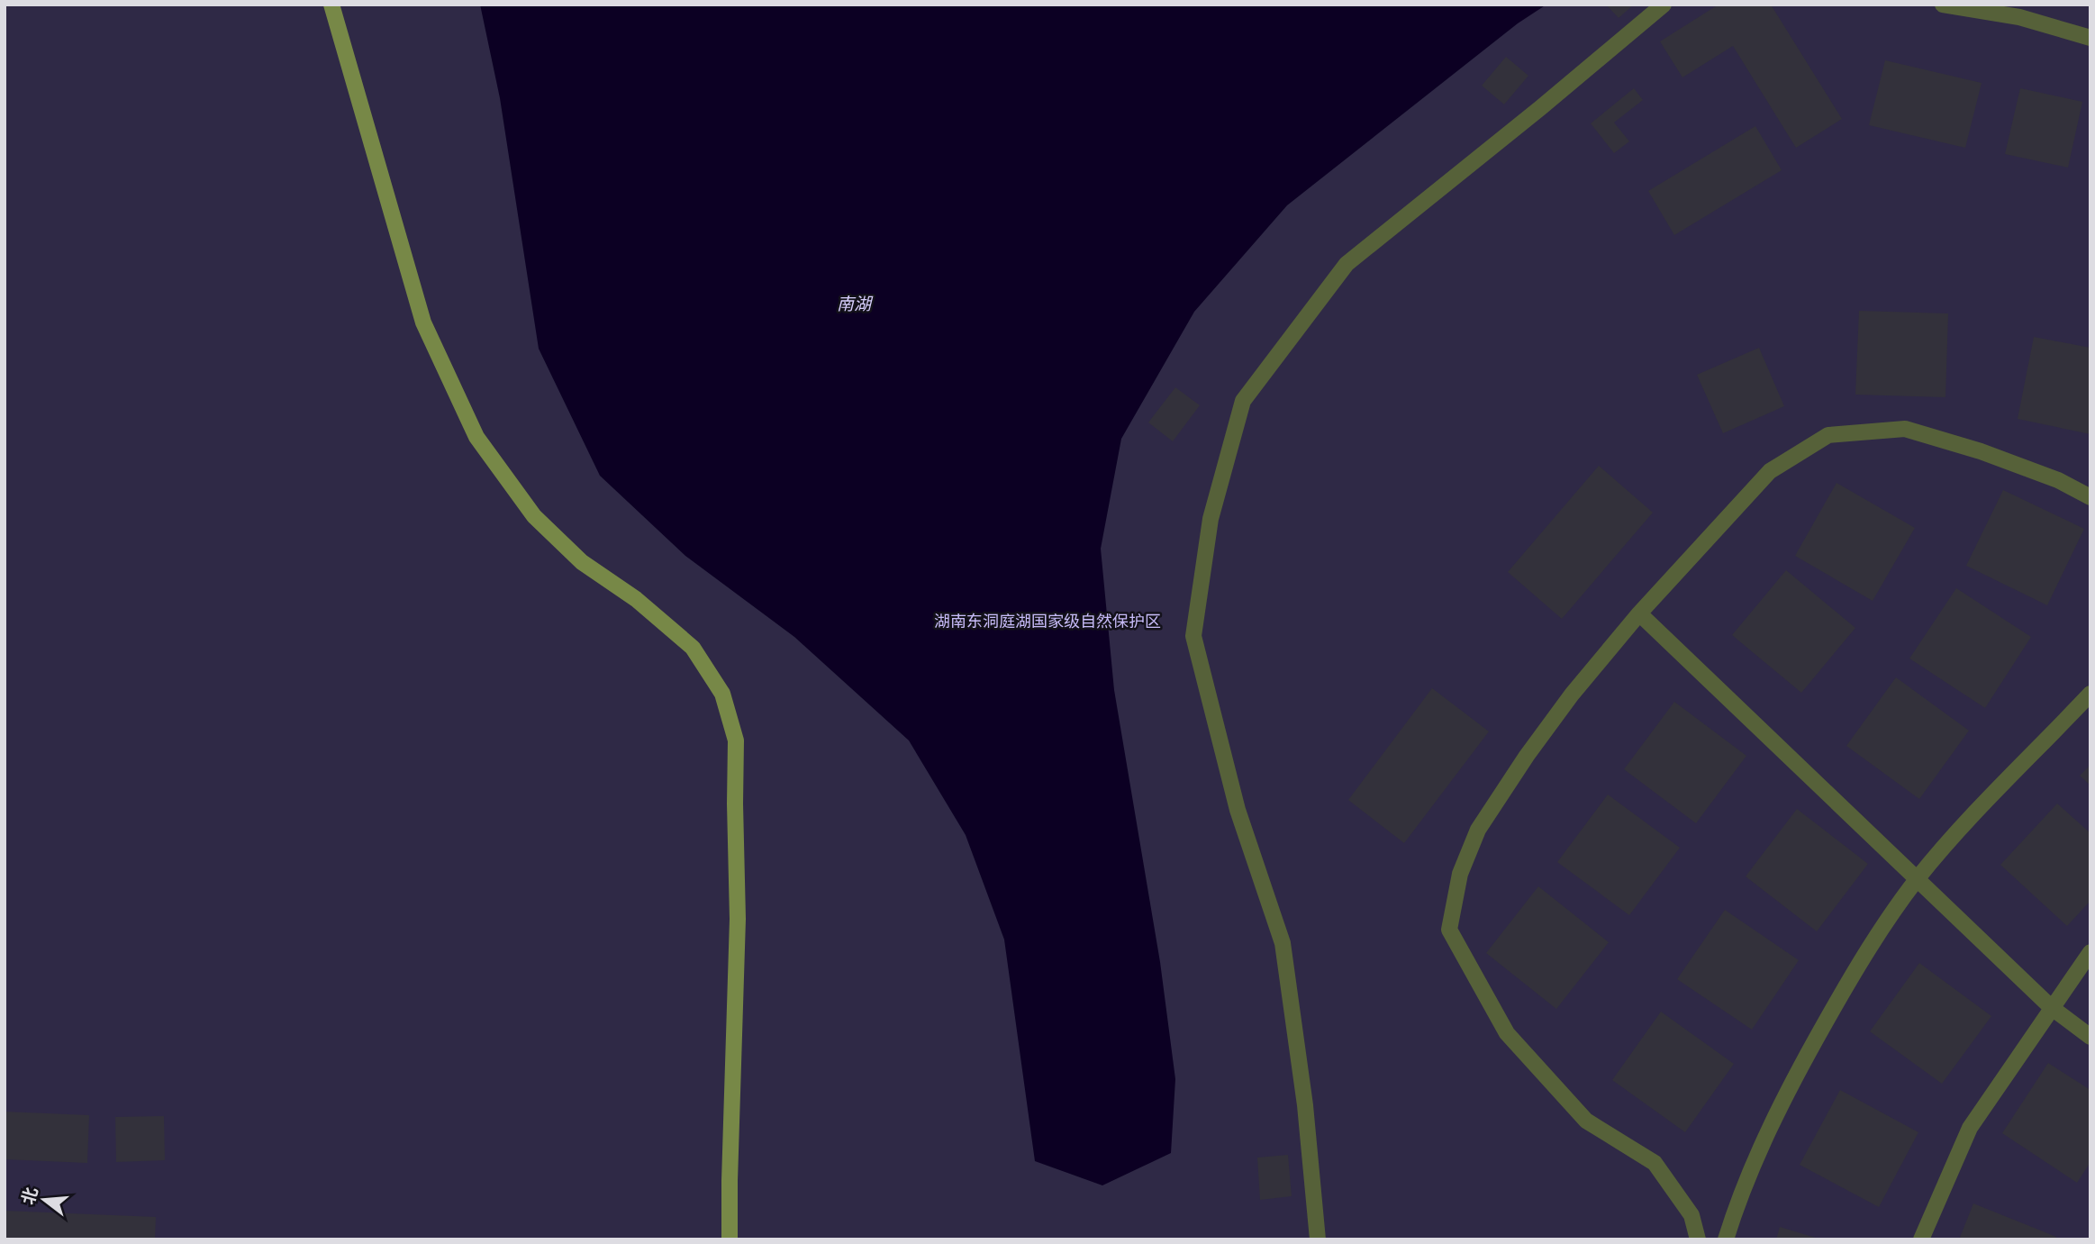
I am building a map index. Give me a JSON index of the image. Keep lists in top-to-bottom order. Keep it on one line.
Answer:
{"water":["南湖"],"parks":["湖南东洞庭湖国家级自然保护区"],"north":"left"}
